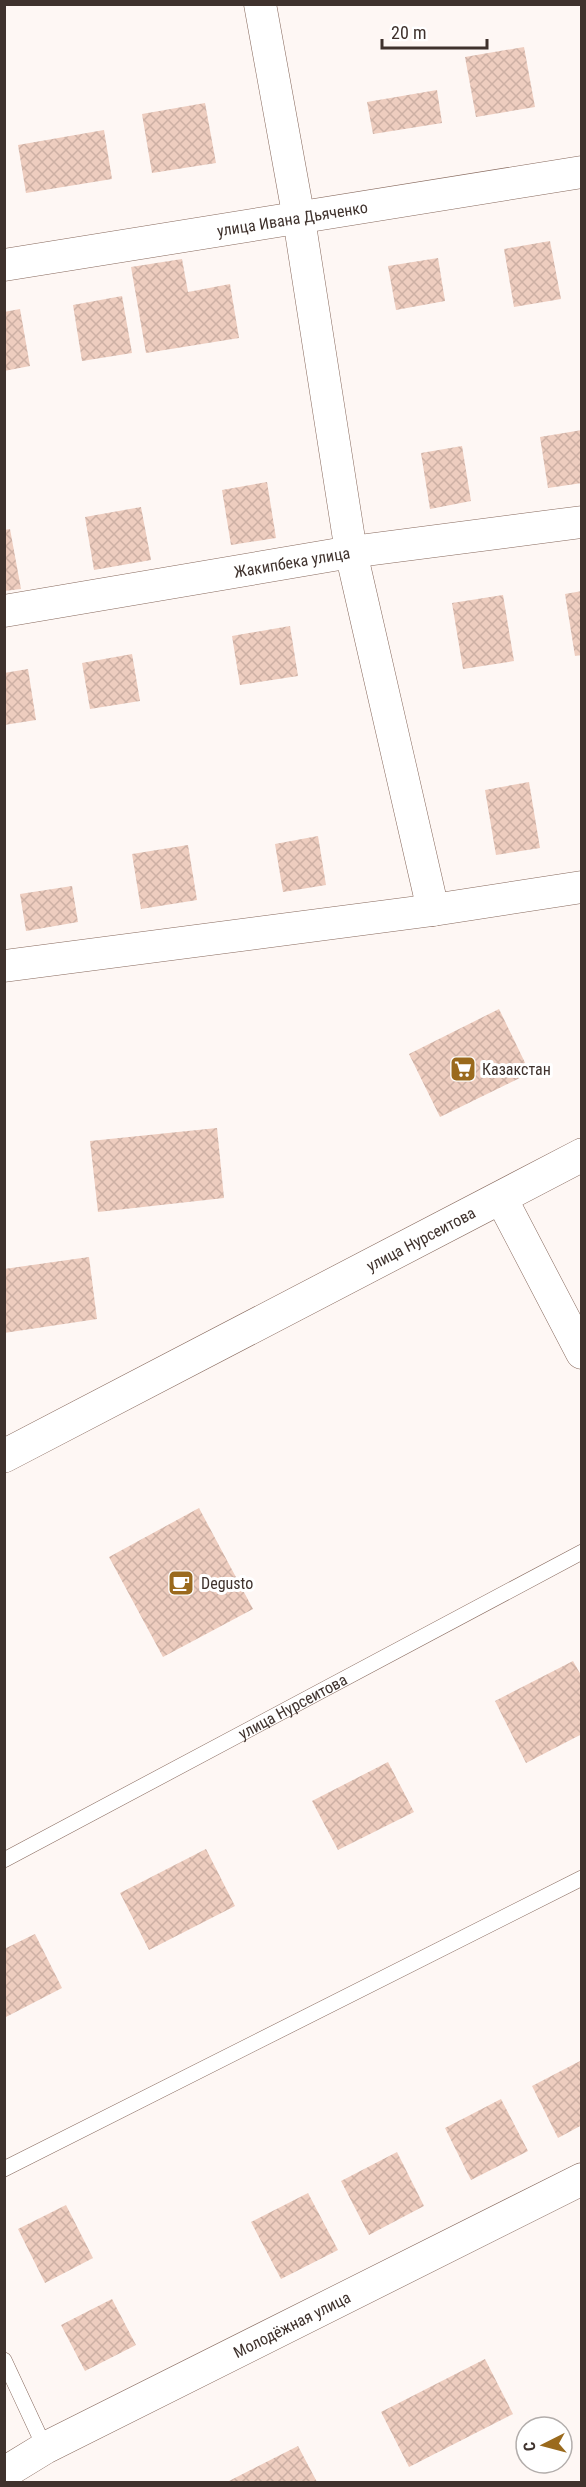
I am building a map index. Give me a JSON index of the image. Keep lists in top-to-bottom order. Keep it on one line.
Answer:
{"streets":{"main road":["улица Нурсеитова"],"street":["улица Ивана Дьяченко","Жакипбека улица","Молодёжная улица"]},"places":{"supermarket":["Казакстан"],"cafe":["Degusto"]},"scale_bar":"20 m","north":"left"}
